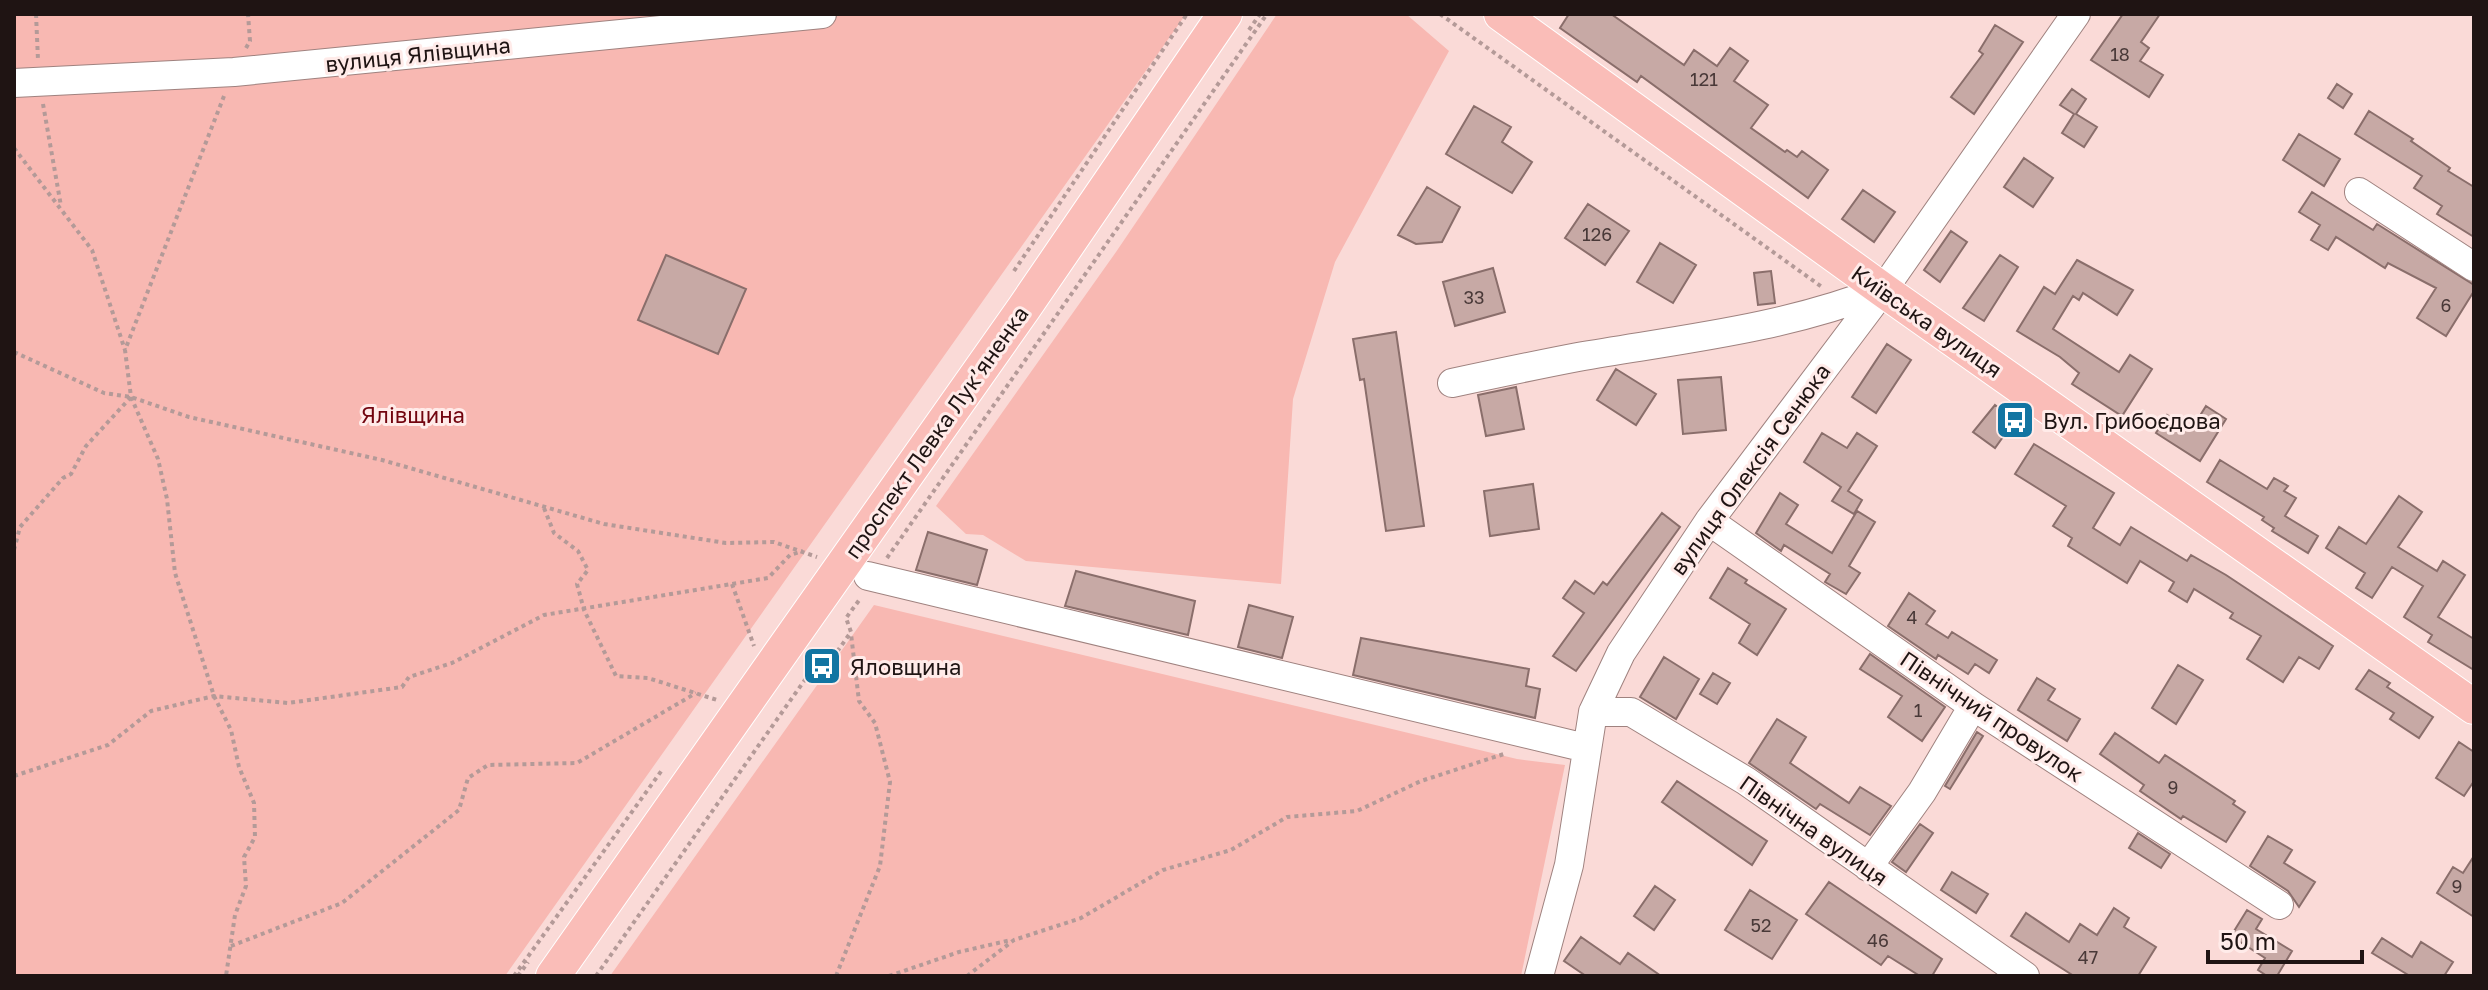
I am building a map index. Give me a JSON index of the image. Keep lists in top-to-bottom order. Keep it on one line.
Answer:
{"streets":{"main road":["Київська вулиця","проспект Левка Лукʼяненка"],"street":["вулиця Ялівщина","вулиця Олексія Сенюка","Північний провулок","Північна вулиця"]},"crossings":[["Київська вулиця","вулиця Олексія Сенюка"],["вулиця Олексія Сенюка","Північний провулок"],["вулиця Олексія Сенюка","Північна вулиця"]],"parks":["Ялівщина"],"places":{"bus stop":["Вул. Грибоєдова","Яловщина"]},"house_numbers":["18","121","126","33","6","4","1","9","9","52","46","47"],"scale_bar":"50 m"}
